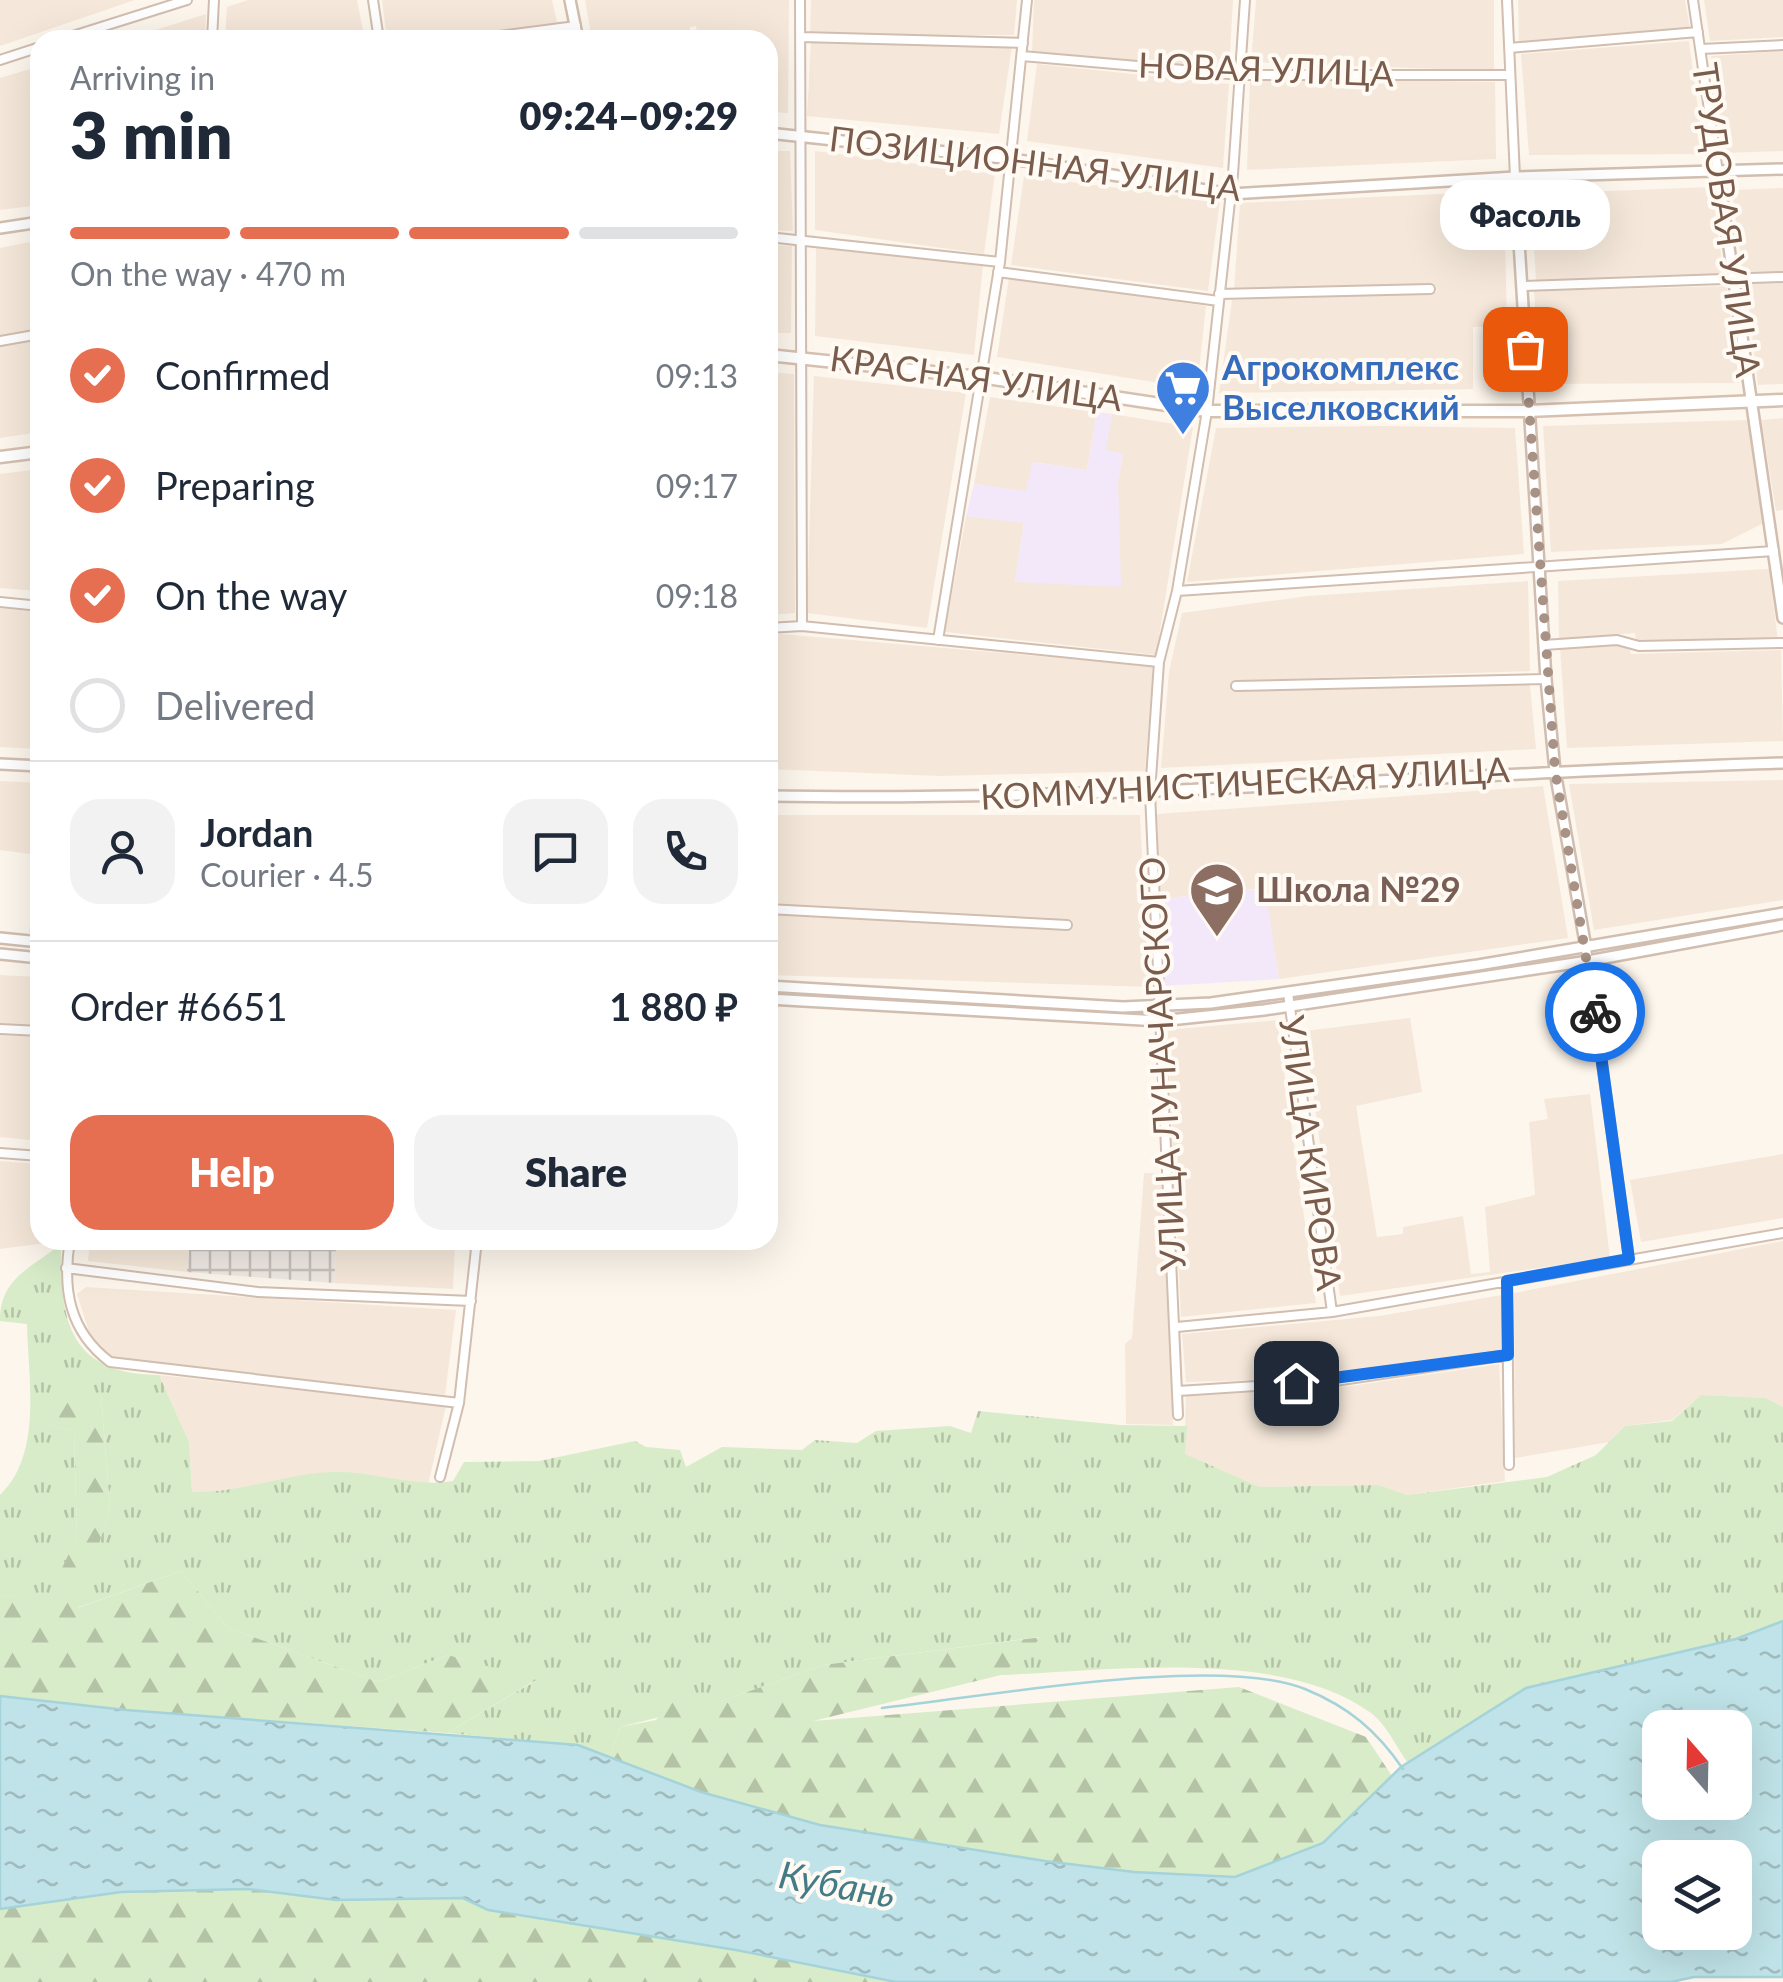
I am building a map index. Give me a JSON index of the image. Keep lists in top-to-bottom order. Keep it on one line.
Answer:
{"streets":{"main road":["КРАСНАЯ УЛИЦА"],"street":["НОВАЯ УЛИЦА","ПОЗИЦИОННАЯ УЛИЦА","ТРУДОВАЯ УЛИЦА","КОММУНИСТИЧЕСКАЯ УЛИЦА","УЛИЦА ЛУНАЧАРСКОГО","УЛИЦА КИРОВА"]},"crossings":[["НОВАЯ УЛИЦА","УЛИЦА ЛУНАЧАРСКОГО"],["ПОЗИЦИОННАЯ УЛИЦА","ТРУДОВАЯ УЛИЦА"],["ПОЗИЦИОННАЯ УЛИЦА","УЛИЦА ЛУНАЧАРСКОГО"],["ТРУДОВАЯ УЛИЦА","КРАСНАЯ УЛИЦА"],["КРАСНАЯ УЛИЦА","УЛИЦА ЛУНАЧАРСКОГО"],["КОММУНИСТИЧЕСКАЯ УЛИЦА","УЛИЦА ЛУНАЧАРСКОГО"]],"water":["Кубань"],"places":{"other":["Фасоль"],"supermarket":["Агрокомплекс Выселковский"],"school or university":["Школа №29"]},"north":"top","page":{"heading":["3 min","Arriving in","09:24–09:29"],"panel":["Jordan","Courier · 4.5","Order #6651","1 880 ₽"],"bubble":"Фасоль","bar":"On the way · 470 m","list":[["Confirmed","09:13"],["Preparing","09:17"],["On the way","09:18"],"Delivered"],"buttons":["Help","Share"]}}
